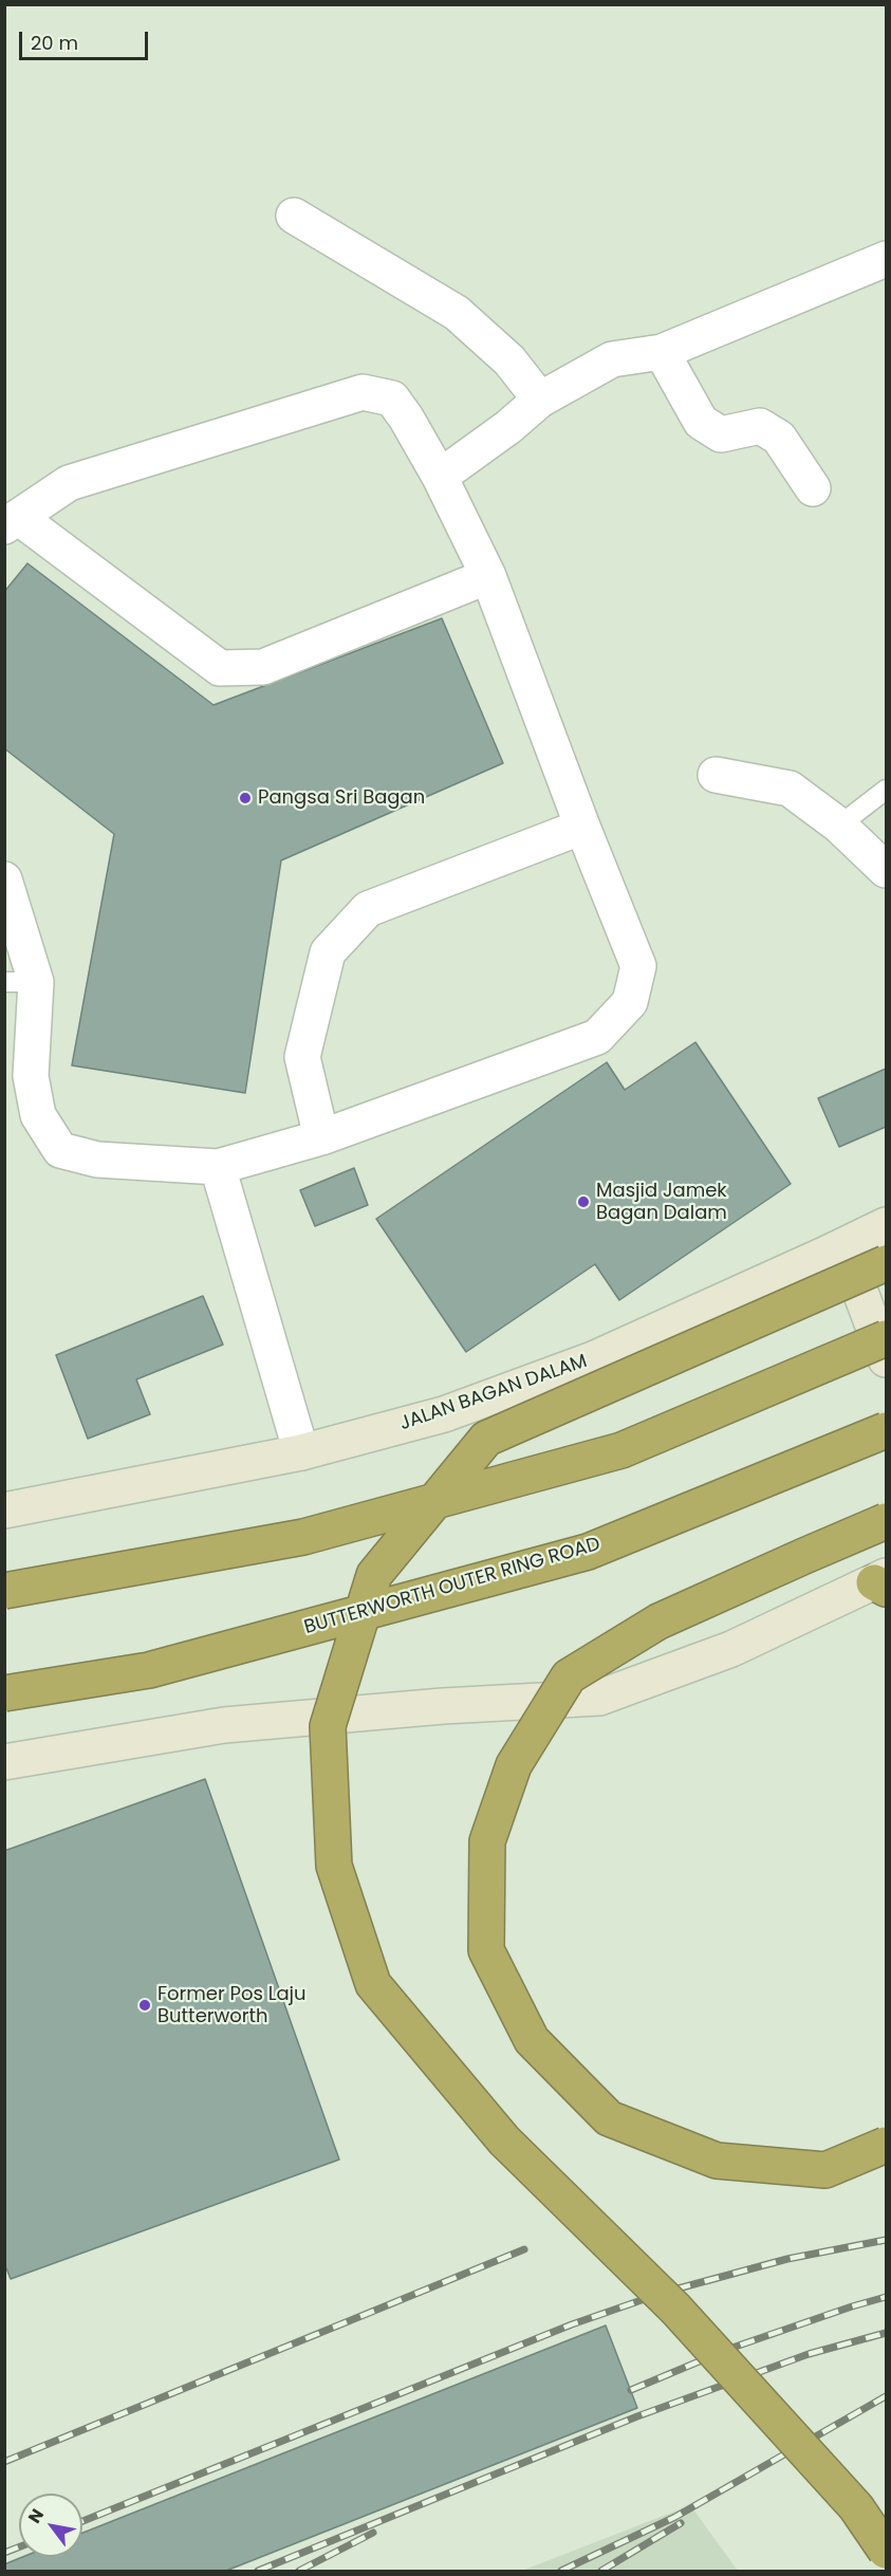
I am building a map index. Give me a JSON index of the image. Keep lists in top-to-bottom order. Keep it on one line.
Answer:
{"streets":{"highway":["BUTTERWORTH OUTER RING ROAD"],"street":["JALAN BAGAN DALAM"]},"places":["Pangsa Sri Bagan","Masjid Jamek Bagan Dalam","Former Pos Laju Butterworth"],"scale_bar":"20 m","north":"top left"}
